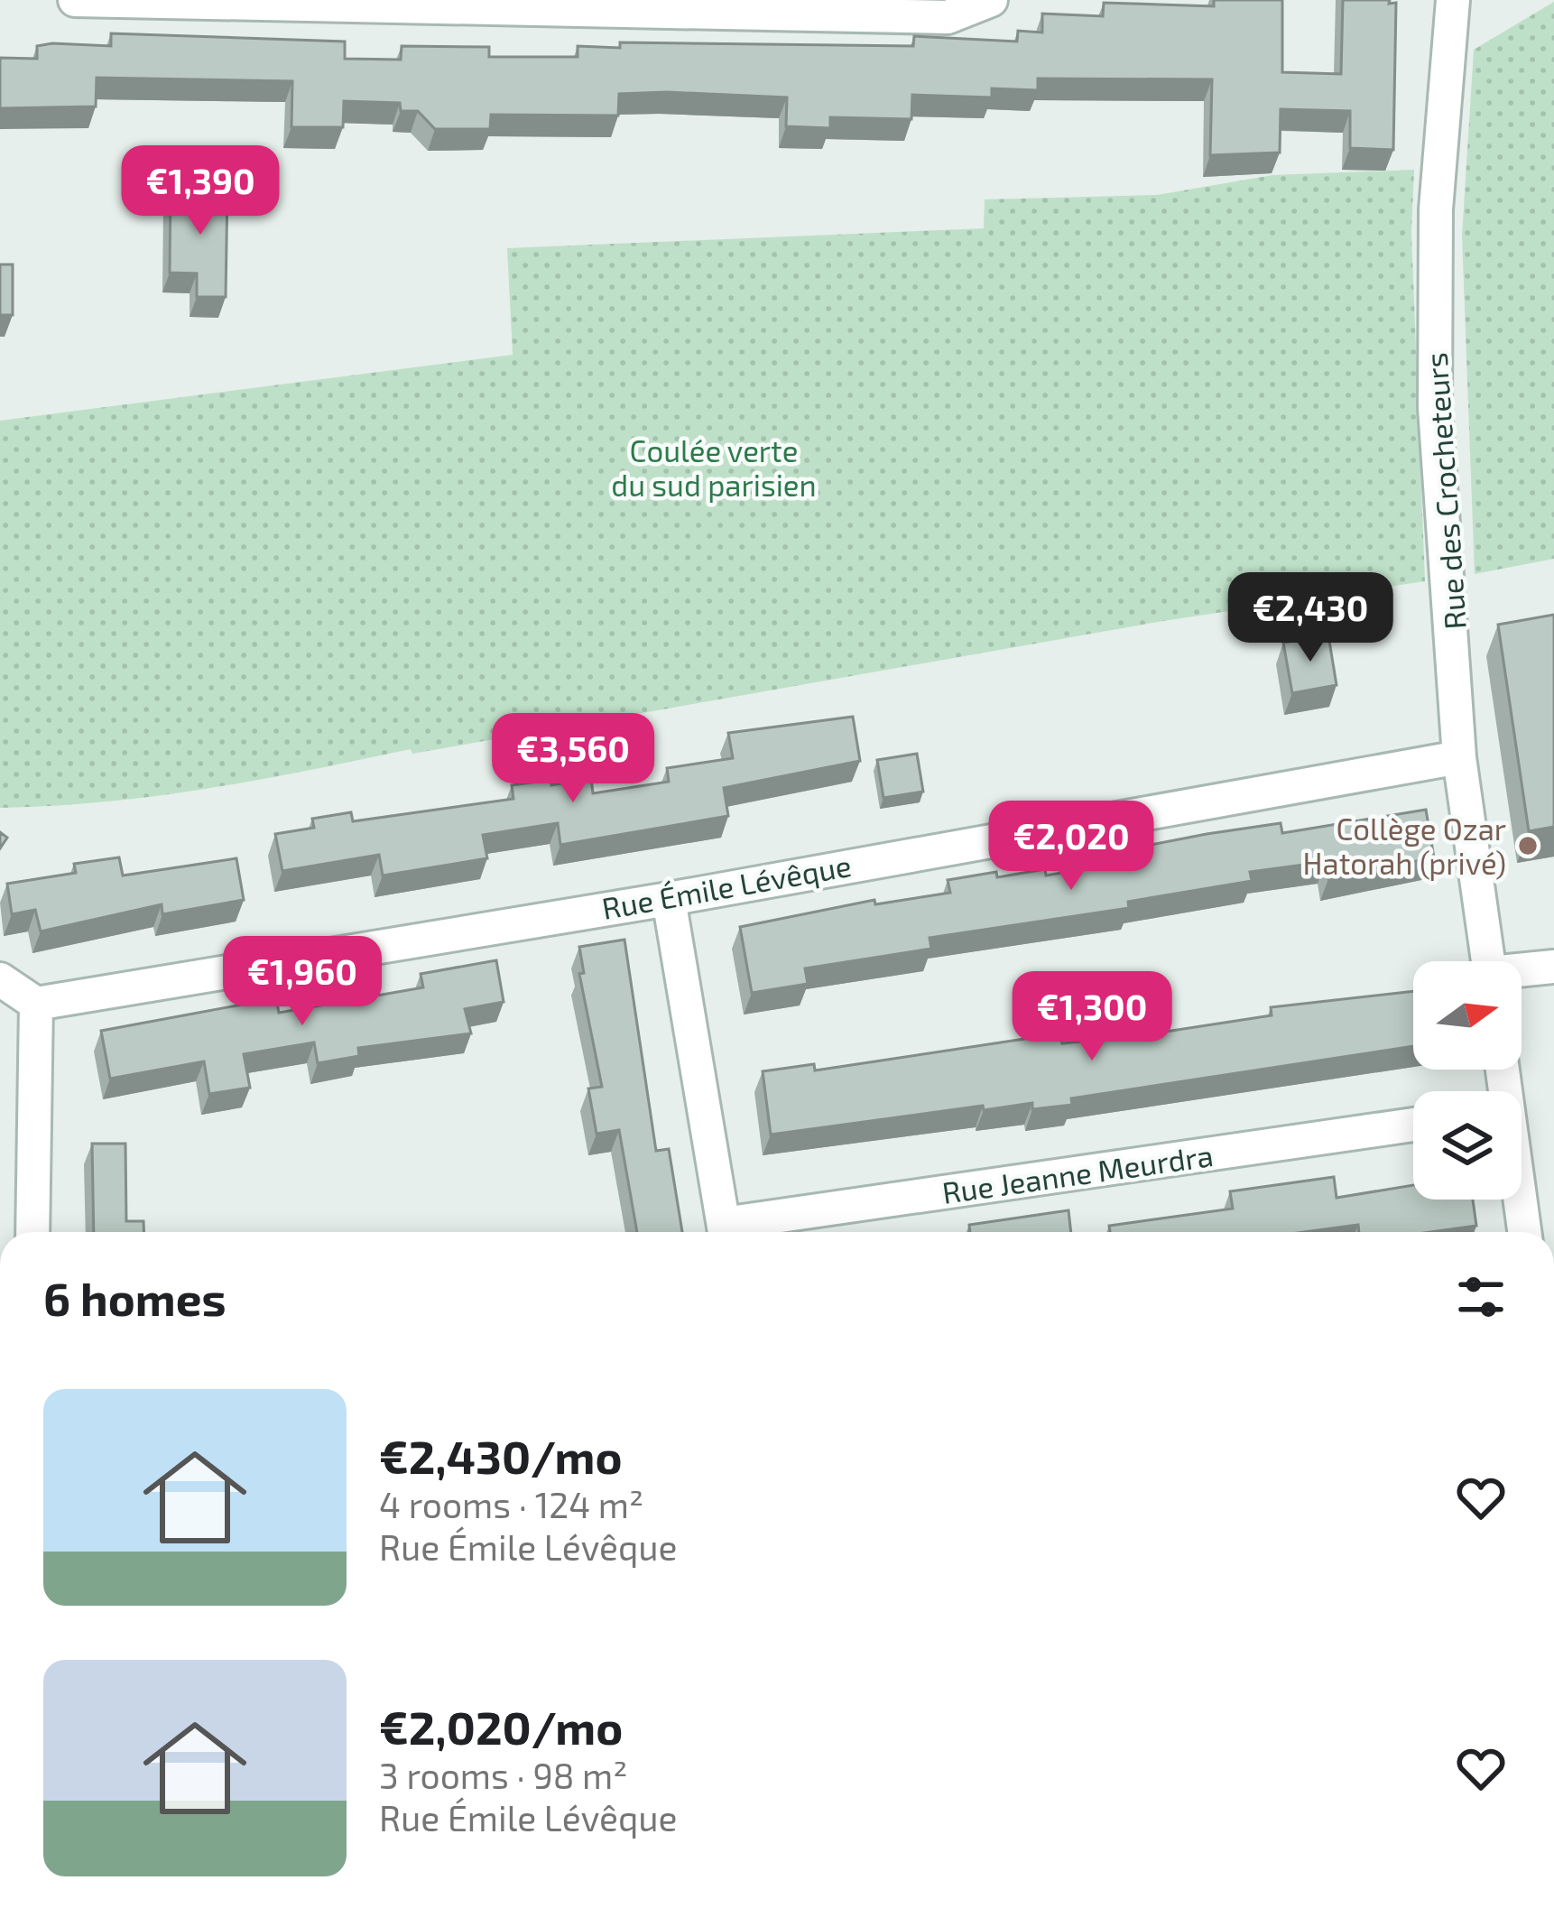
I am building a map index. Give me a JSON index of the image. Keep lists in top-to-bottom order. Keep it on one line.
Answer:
{"streets":{"street":["Rue des Crocheteurs","Rue Émile Lévêque","Rue Jeanne Meurdra"]},"crossings":[["Rue des Crocheteurs","Rue Émile Lévêque"]],"parks":["Coulée verte du sud parisien"],"places":["Collège Ozar Hatorah (privé)"],"north":"right","page":{"price":["€1,390","€2,430","€3,560","€2,020","€1,960","€1,300"],"heading":"6 homes","list":[{"name":"€2,430/mo","note":"4 rooms · 124 m² · Rue Émile Lévêque"},{"name":"€2,020/mo","note":"3 rooms · 98 m² · Rue Émile Lévêque"}]}}
